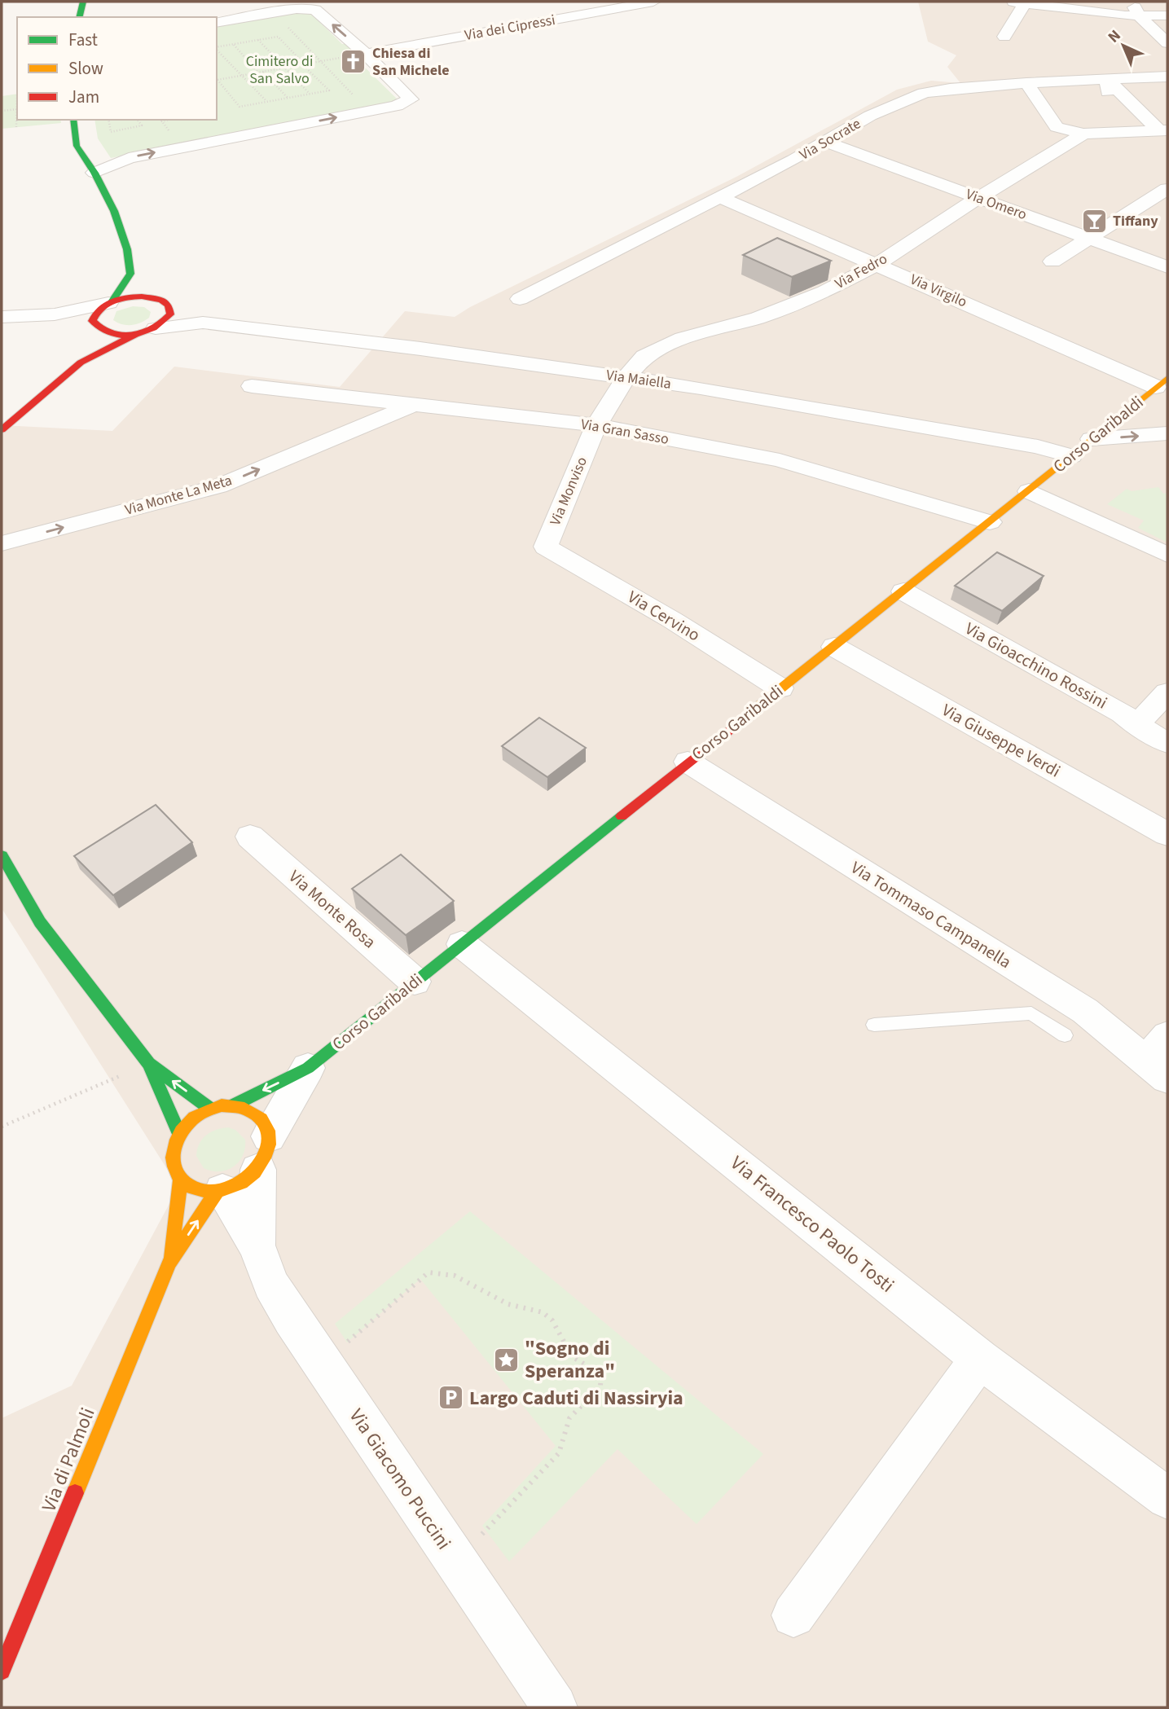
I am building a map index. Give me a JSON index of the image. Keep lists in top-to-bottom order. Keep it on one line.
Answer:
{"streets":{"street":["Via dei Cipressi","Via Socrate","Via Omero","Via Fedro","Via Virgilo","Via Maiella","Via Gran Sasso","Corso Garibaldi","Via Monviso","Via Monte La Meta","Via Cervino","Via Gioacchino Rossini","Via Giuseppe Verdi","Via Monte Rosa","Via Tommaso Campanella","Via Francesco Paolo Tosti","Via di Palmoli","Via Giacomo Puccini"]},"crossings":[["Via Socrate","Via Omero"],["Via Socrate","Via Virgilo"],["Via Omero","Via Fedro"],["Via Fedro","Via Virgilo"],["Via Fedro","Via Maiella"],["Via Fedro","Via Monviso"],["Via Virgilo","Corso Garibaldi"],["Via Maiella","Corso Garibaldi"],["Via Maiella","Via Monviso"],["Via Gran Sasso","Corso Garibaldi"],["Via Gran Sasso","Via Monviso"],["Via Gran Sasso","Via Monte La Meta"],["Corso Garibaldi","Via Cervino"],["Corso Garibaldi","Via Gioacchino Rossini"],["Corso Garibaldi","Via Giuseppe Verdi"],["Corso Garibaldi","Via Monte Rosa"],["Corso Garibaldi","Via Tommaso Campanella"],["Corso Garibaldi","Via Francesco Paolo Tosti"],["Corso Garibaldi","Via di Palmoli"],["Corso Garibaldi","Via Giacomo Puccini"],["Via Monviso","Via Cervino"],["Via di Palmoli","Via Giacomo Puccini"]],"parks":["Cimitero di San Salvo"],"places":{"church":["Chiesa di San Michele"],"bar":["Tiffany"],"place":["\"Sogno di Speranza\""],"parking":["Largo Caduti di Nassiryia"]},"legend":["Fast","Slow","Jam"],"north":"top left"}
